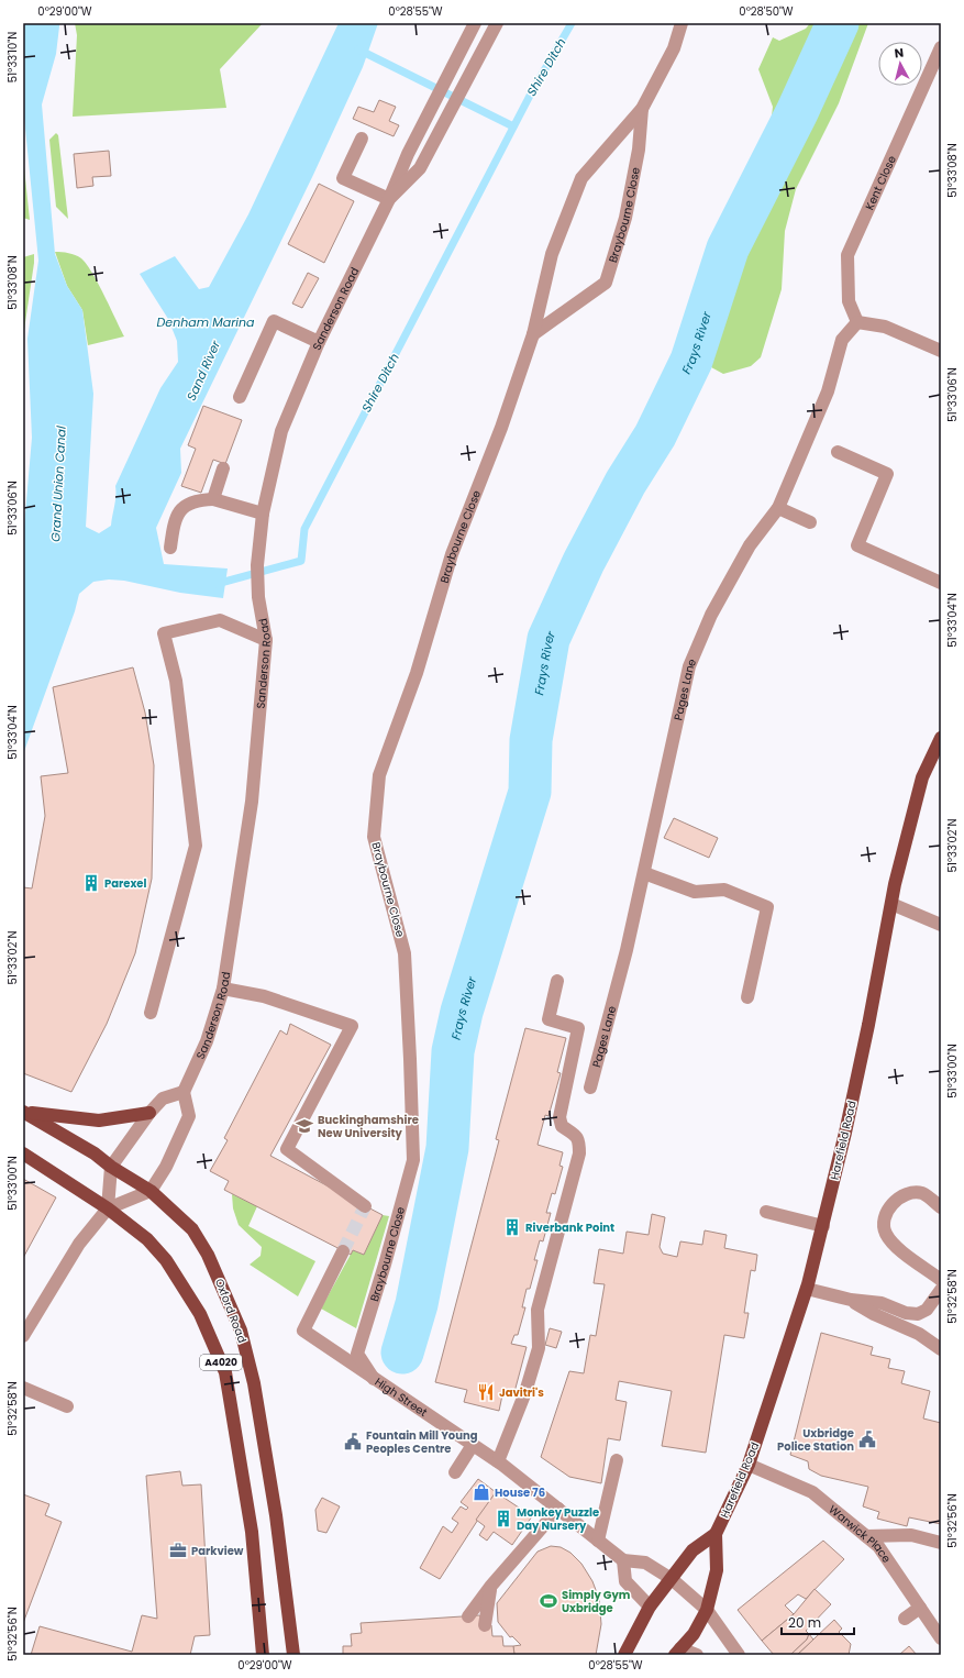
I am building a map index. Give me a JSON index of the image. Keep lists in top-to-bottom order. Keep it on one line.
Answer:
{"streets":{"main road":["Harefield Road","Oxford Road","A4020"],"street":["Kent Close","Braybourne Close","Sanderson Road","Pages Lane","High Street","Warwick Place"]},"crossings":[["Kent Close","Pages Lane"],["Braybourne Close","High Street"],["Harefield Road","Warwick Place"]],"water":["Shire Ditch","Denham Marina","Frays River","Sand River","Grand Union Canal"],"places":{"building":["Parexel","Riverbank Point","Monkey Puzzle Day Nursery"],"school or university":["Buckinghamshire New University"],"restaurant":["Javitri's"],"public building":["Uxbridge Police Station","Fountain Mill Young Peoples Centre"],"shop":["House 76"],"office":["Parkview"],"sports":["Simply Gym Uxbridge"]},"scale_bar":"20 m","north":"top","coordinates":["0°29'00\"W","0°28'55\"W","0°28'50\"W","51°33'10\"N","51°33'08\"N","51°33'06\"N","51°33'04\"N","51°33'02\"N","51°33'00\"N","51°32'58\"N","51°32'56\"N"]}
